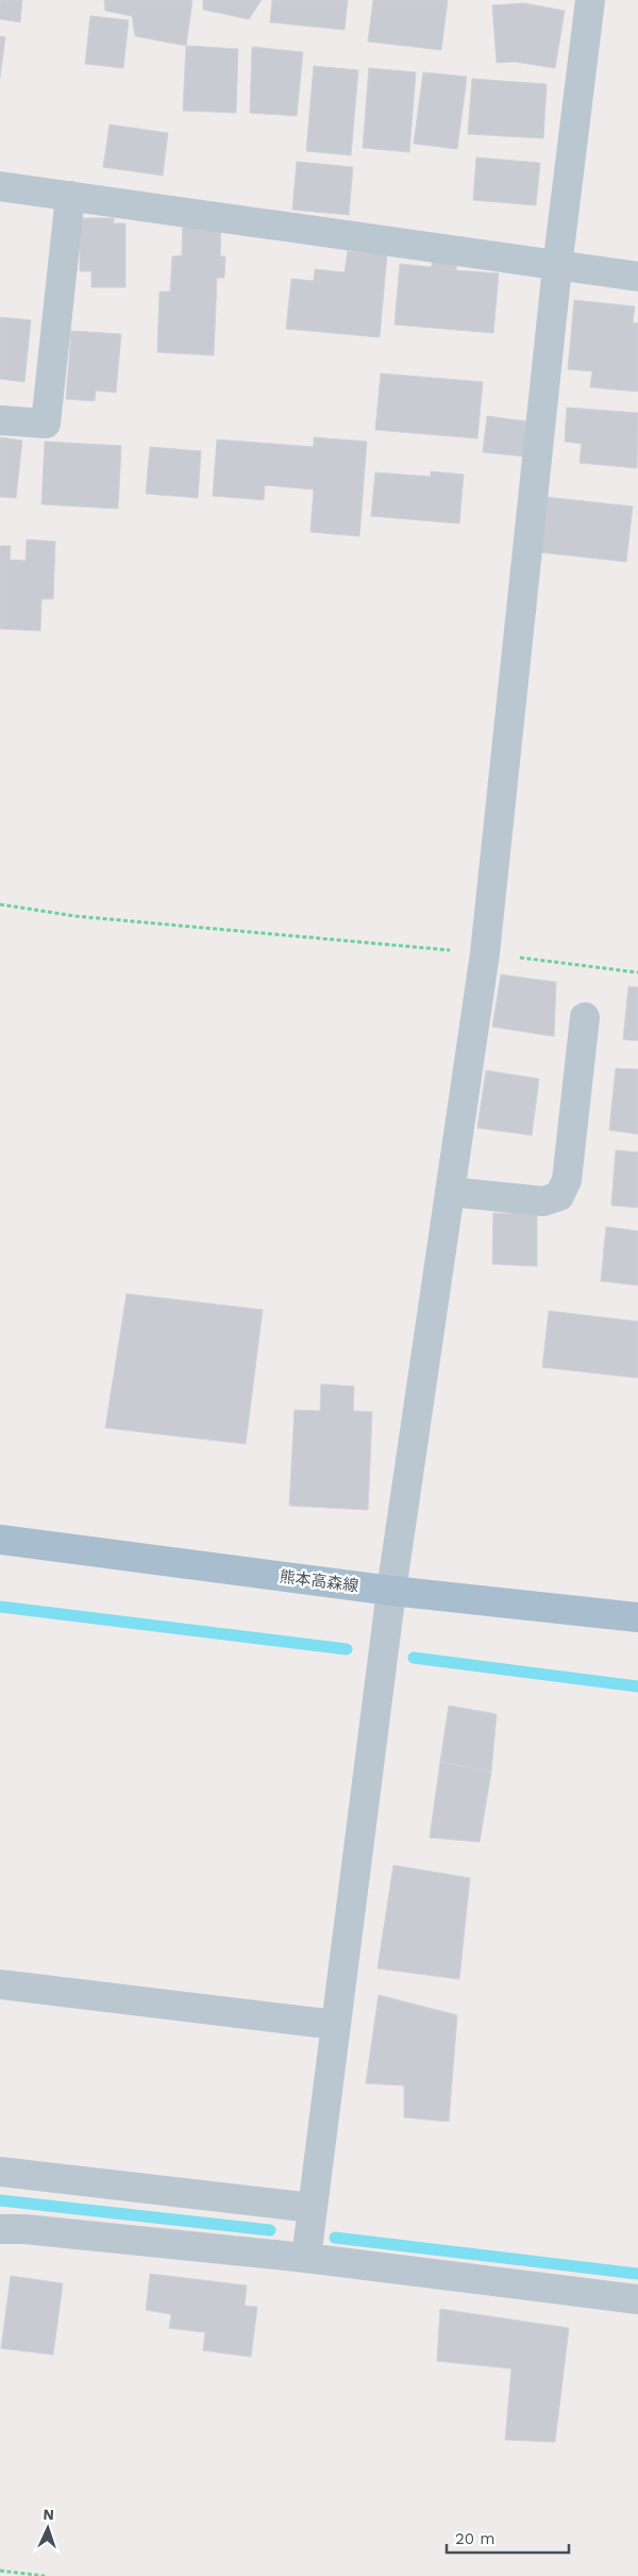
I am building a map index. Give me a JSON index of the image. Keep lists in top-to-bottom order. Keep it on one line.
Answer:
{"streets":{"main road":["熊本高森線"]},"scale_bar":"20 m","north":"top"}
